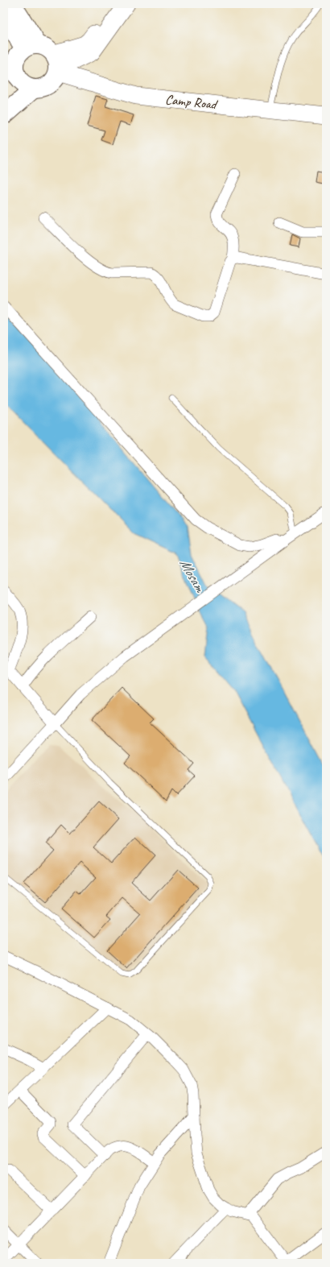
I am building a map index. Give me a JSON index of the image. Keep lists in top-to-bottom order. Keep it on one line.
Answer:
{"streets":{"main road":["Camp Road"]},"water":["Mosam"]}
